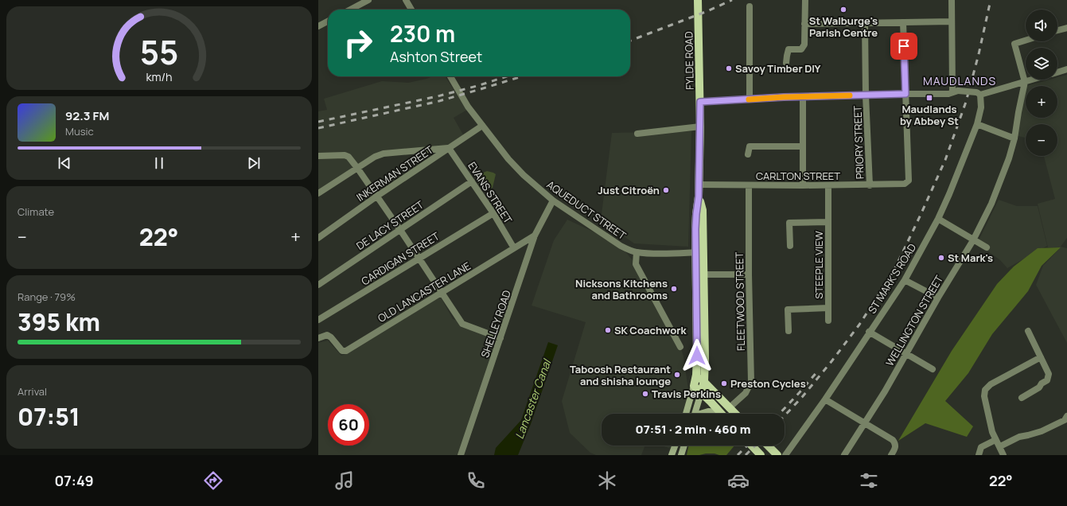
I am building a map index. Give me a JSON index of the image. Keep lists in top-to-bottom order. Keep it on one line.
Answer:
{"streets":{"main road":["FYLDE ROAD"],"street":["PRIORY STREET","INKERMAN STREET","CARLTON STREET","EVANS STREET","AQUEDUCT STREET","DE LACY STREET","CARDIGAN STREET","STEEPLE VIEW","ST MARK'S ROAD","OLD LANCASTER LANE","FLEETWOOD STREET","WELLINGTON STREET","SHELLEY ROAD"]},"crossings":[["FYLDE ROAD","CARLTON STREET"],["FYLDE ROAD","AQUEDUCT STREET"],["PRIORY STREET","CARLTON STREET"],["INKERMAN STREET","EVANS STREET"],["INKERMAN STREET","AQUEDUCT STREET"],["CARLTON STREET","STEEPLE VIEW"],["CARLTON STREET","FLEETWOOD STREET"],["EVANS STREET","DE LACY STREET"],["EVANS STREET","CARDIGAN STREET"],["EVANS STREET","OLD LANCASTER LANE"],["AQUEDUCT STREET","SHELLEY ROAD"],["OLD LANCASTER LANE","SHELLEY ROAD"]],"districts":["MAUDLANDS"],"water":["Lancaster Canal"],"places":{"other":["St Walburge's Parish Centre","Savoy Timber DIY","Just Citroën","St Mark's","Nicksons Kitchens and Bathrooms","SK Coachwork","Taboosh Restaurant and shisha lounge","Preston Cycles","Travis Perkins"],"transit":["Maudlands by Abbey St"]},"page":{"map_buttons":["+","−"],"turn":["230 m","Ashton Street"],"song":["92.3 FM","Music"],"tile":["Climate",["Range · 79%","395 km"],["Arrival","07:51"]],"heat":["−","22°","+"],"limit":"60","trip":"07:51 · 2 min · 460 m","tabs":["07:49","22°"],"gauge":["55","km/h"]}}
